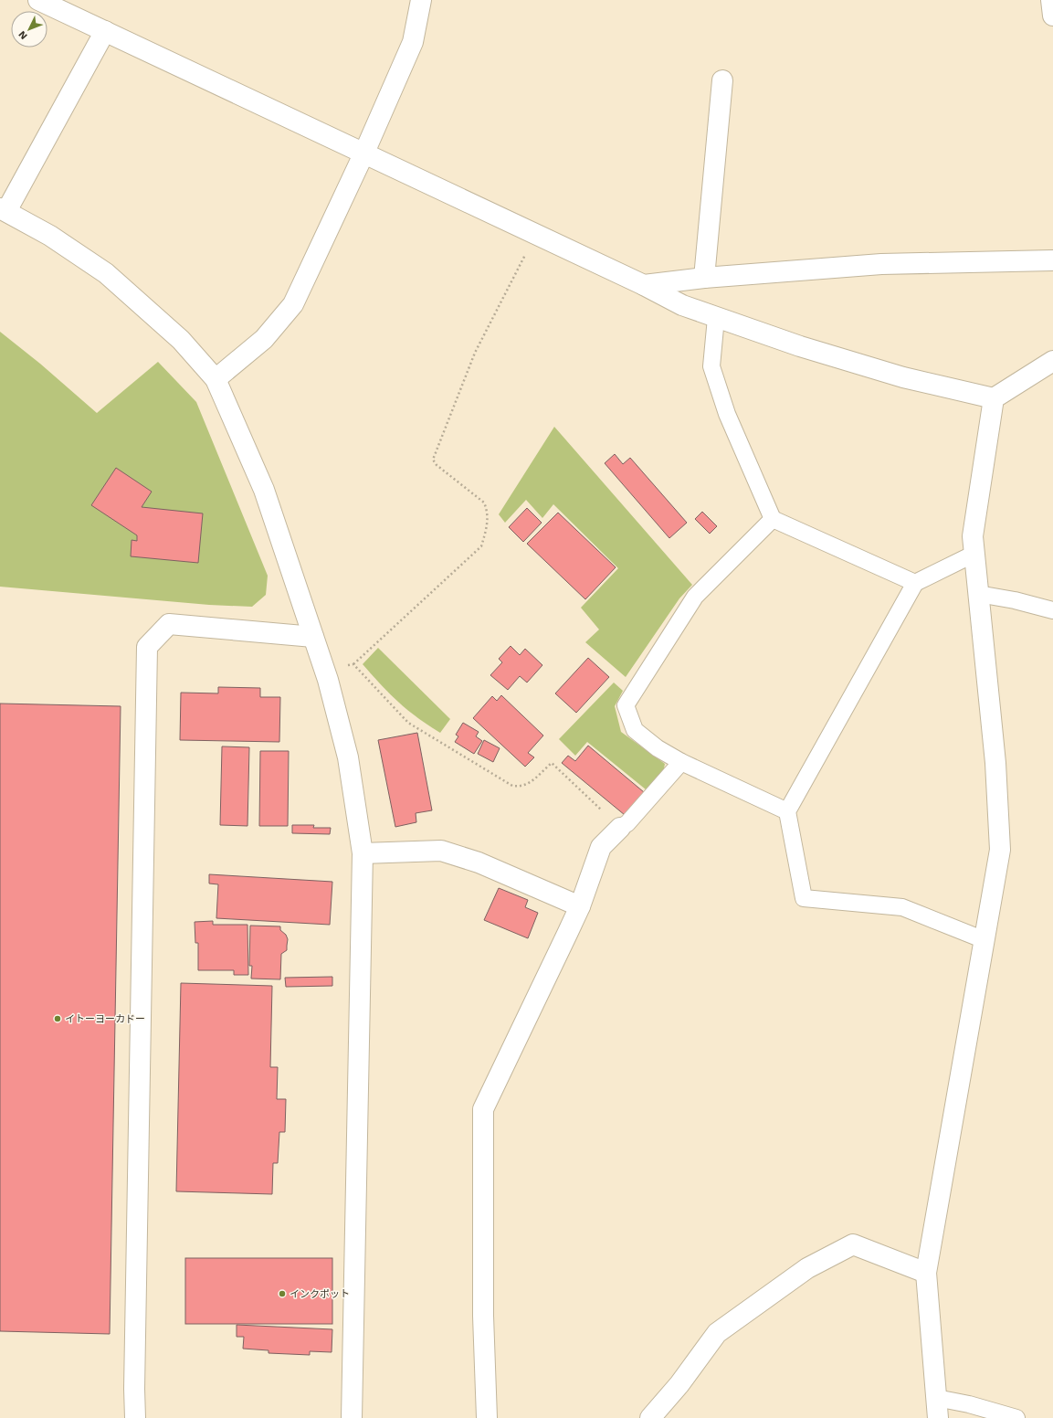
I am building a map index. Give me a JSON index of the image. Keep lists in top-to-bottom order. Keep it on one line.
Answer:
{"places":["イトーヨーカドー","インクポット"],"north":"bottom left"}
